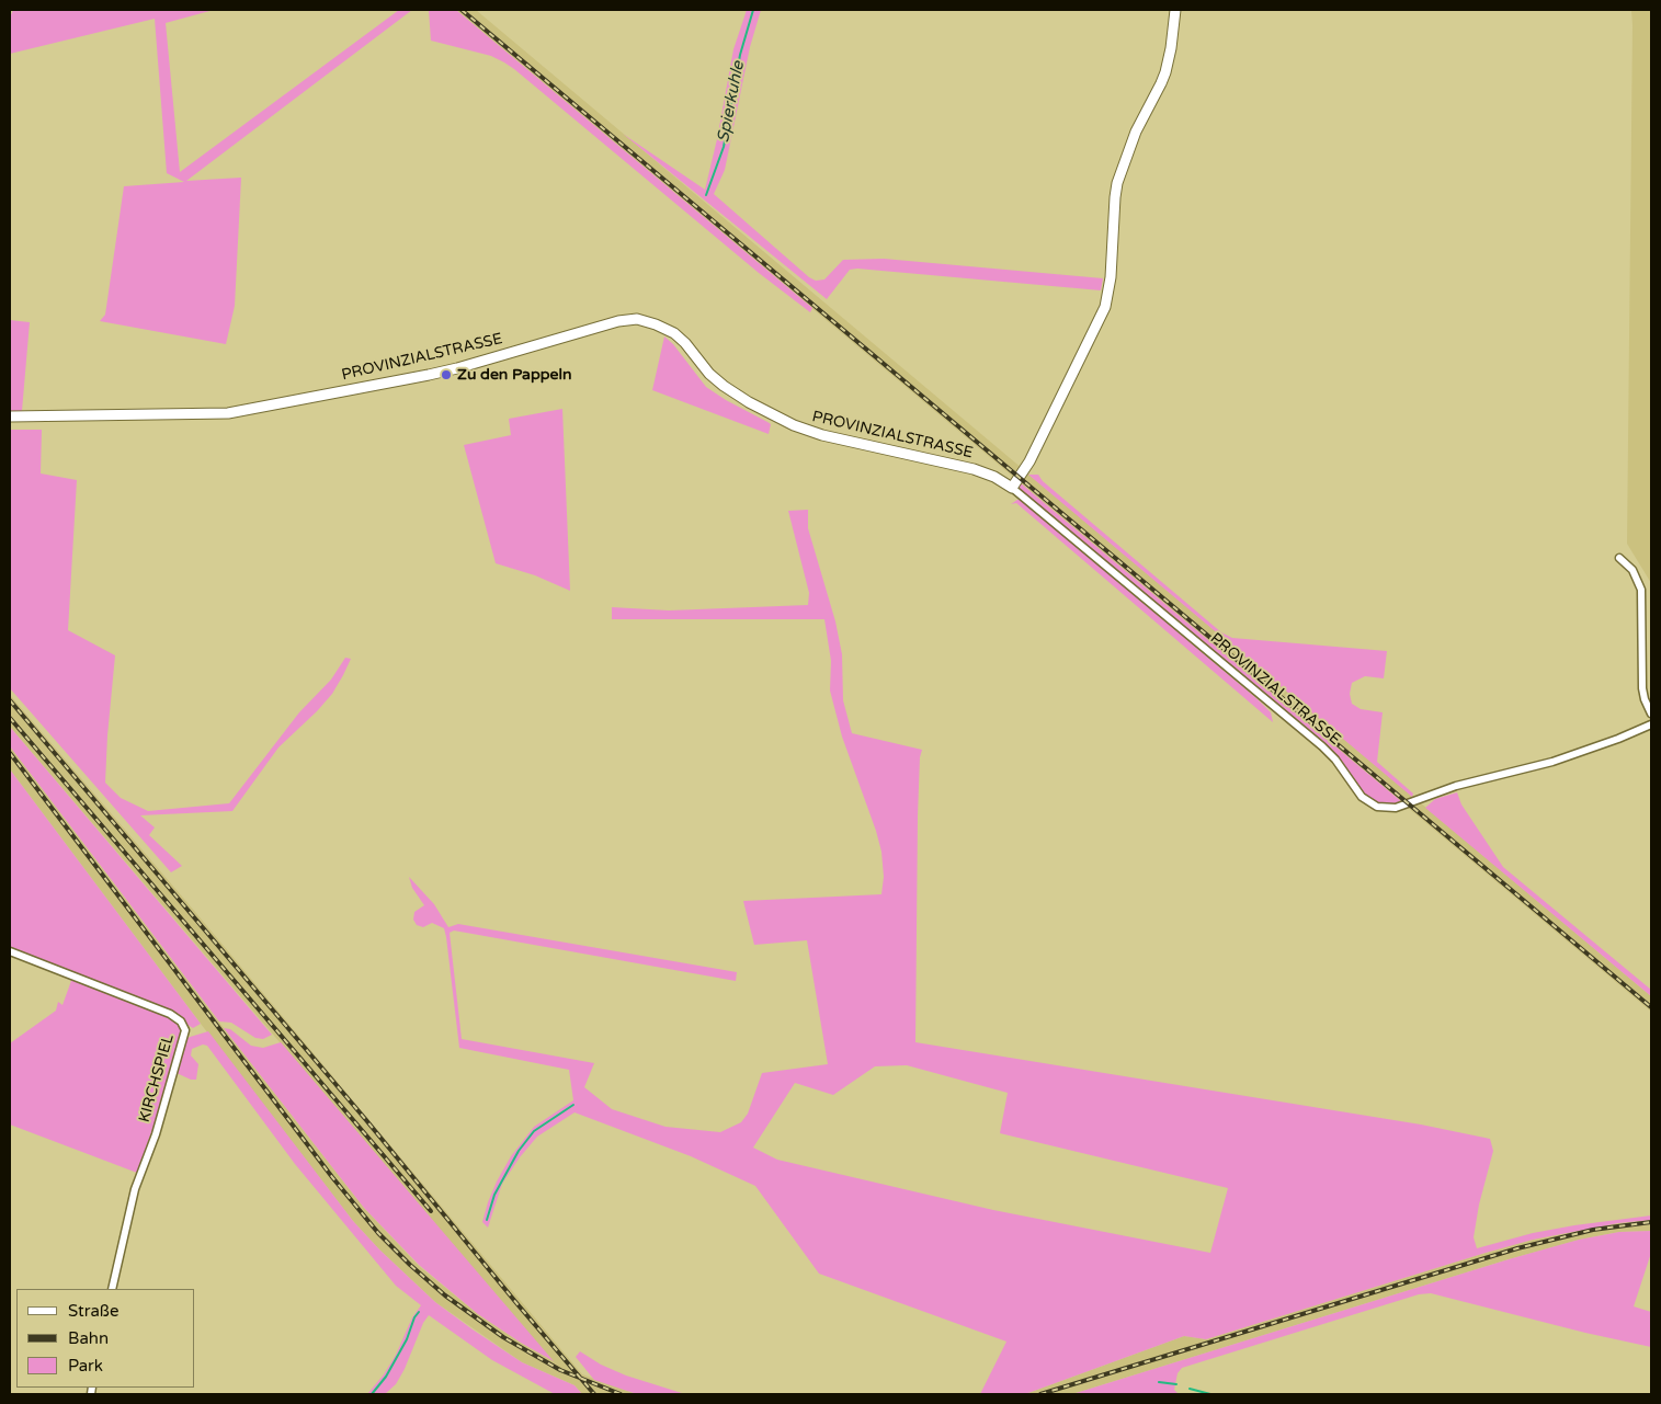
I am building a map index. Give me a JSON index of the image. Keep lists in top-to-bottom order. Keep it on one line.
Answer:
{"streets":{"street":["PROVINZIALSTRASSE","KIRCHSPIEL"]},"water":["Spierkuhle"],"places":["Zu den Pappeln"],"legend":["Straße","Bahn","Park"]}
